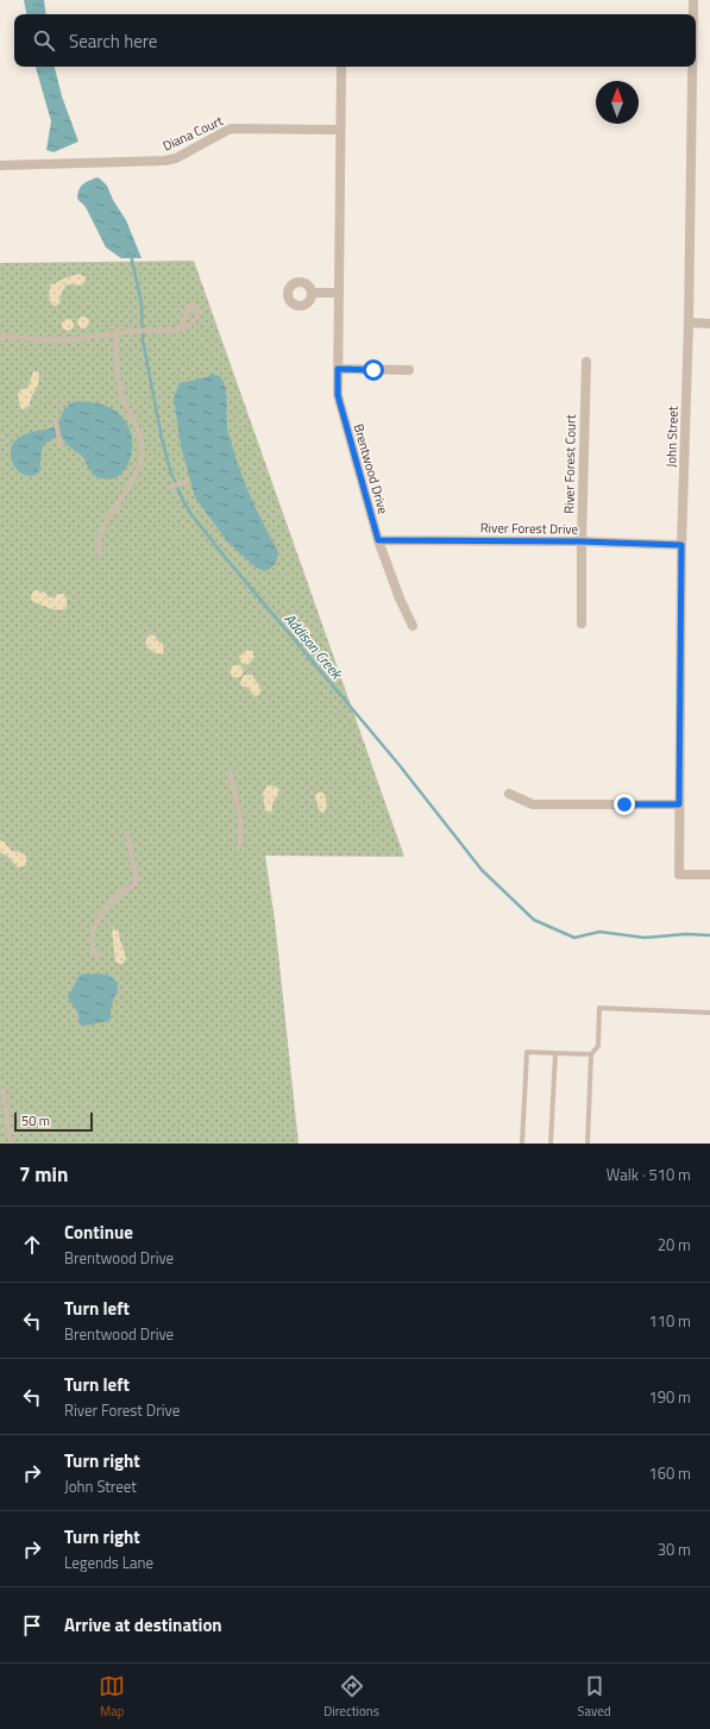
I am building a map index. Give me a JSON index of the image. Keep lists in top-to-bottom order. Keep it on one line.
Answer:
{"streets":{"street":["Diana Court","John Street","River Forest Court","Brentwood Drive","River Forest Drive"]},"crossings":[["Diana Court","Brentwood Drive"],["John Street","River Forest Drive"],["River Forest Court","River Forest Drive"],["Brentwood Drive","River Forest Drive"]],"water":["Addison Creek"],"scale_bar":"50 m","north":"top","page":{"search":"Search here","scale":"50 m","heading":["7 min","Walk · 510 m"],"list":[["Continue","Brentwood Drive","20 m"],["Turn left","Brentwood Drive","110 m"],["Turn left","River Forest Drive","190 m"],["Turn right","John Street","160 m"],["Turn right","Legends Lane","30 m"],"Arrive at destination"],"nav":["Map","Directions","Saved"]}}
